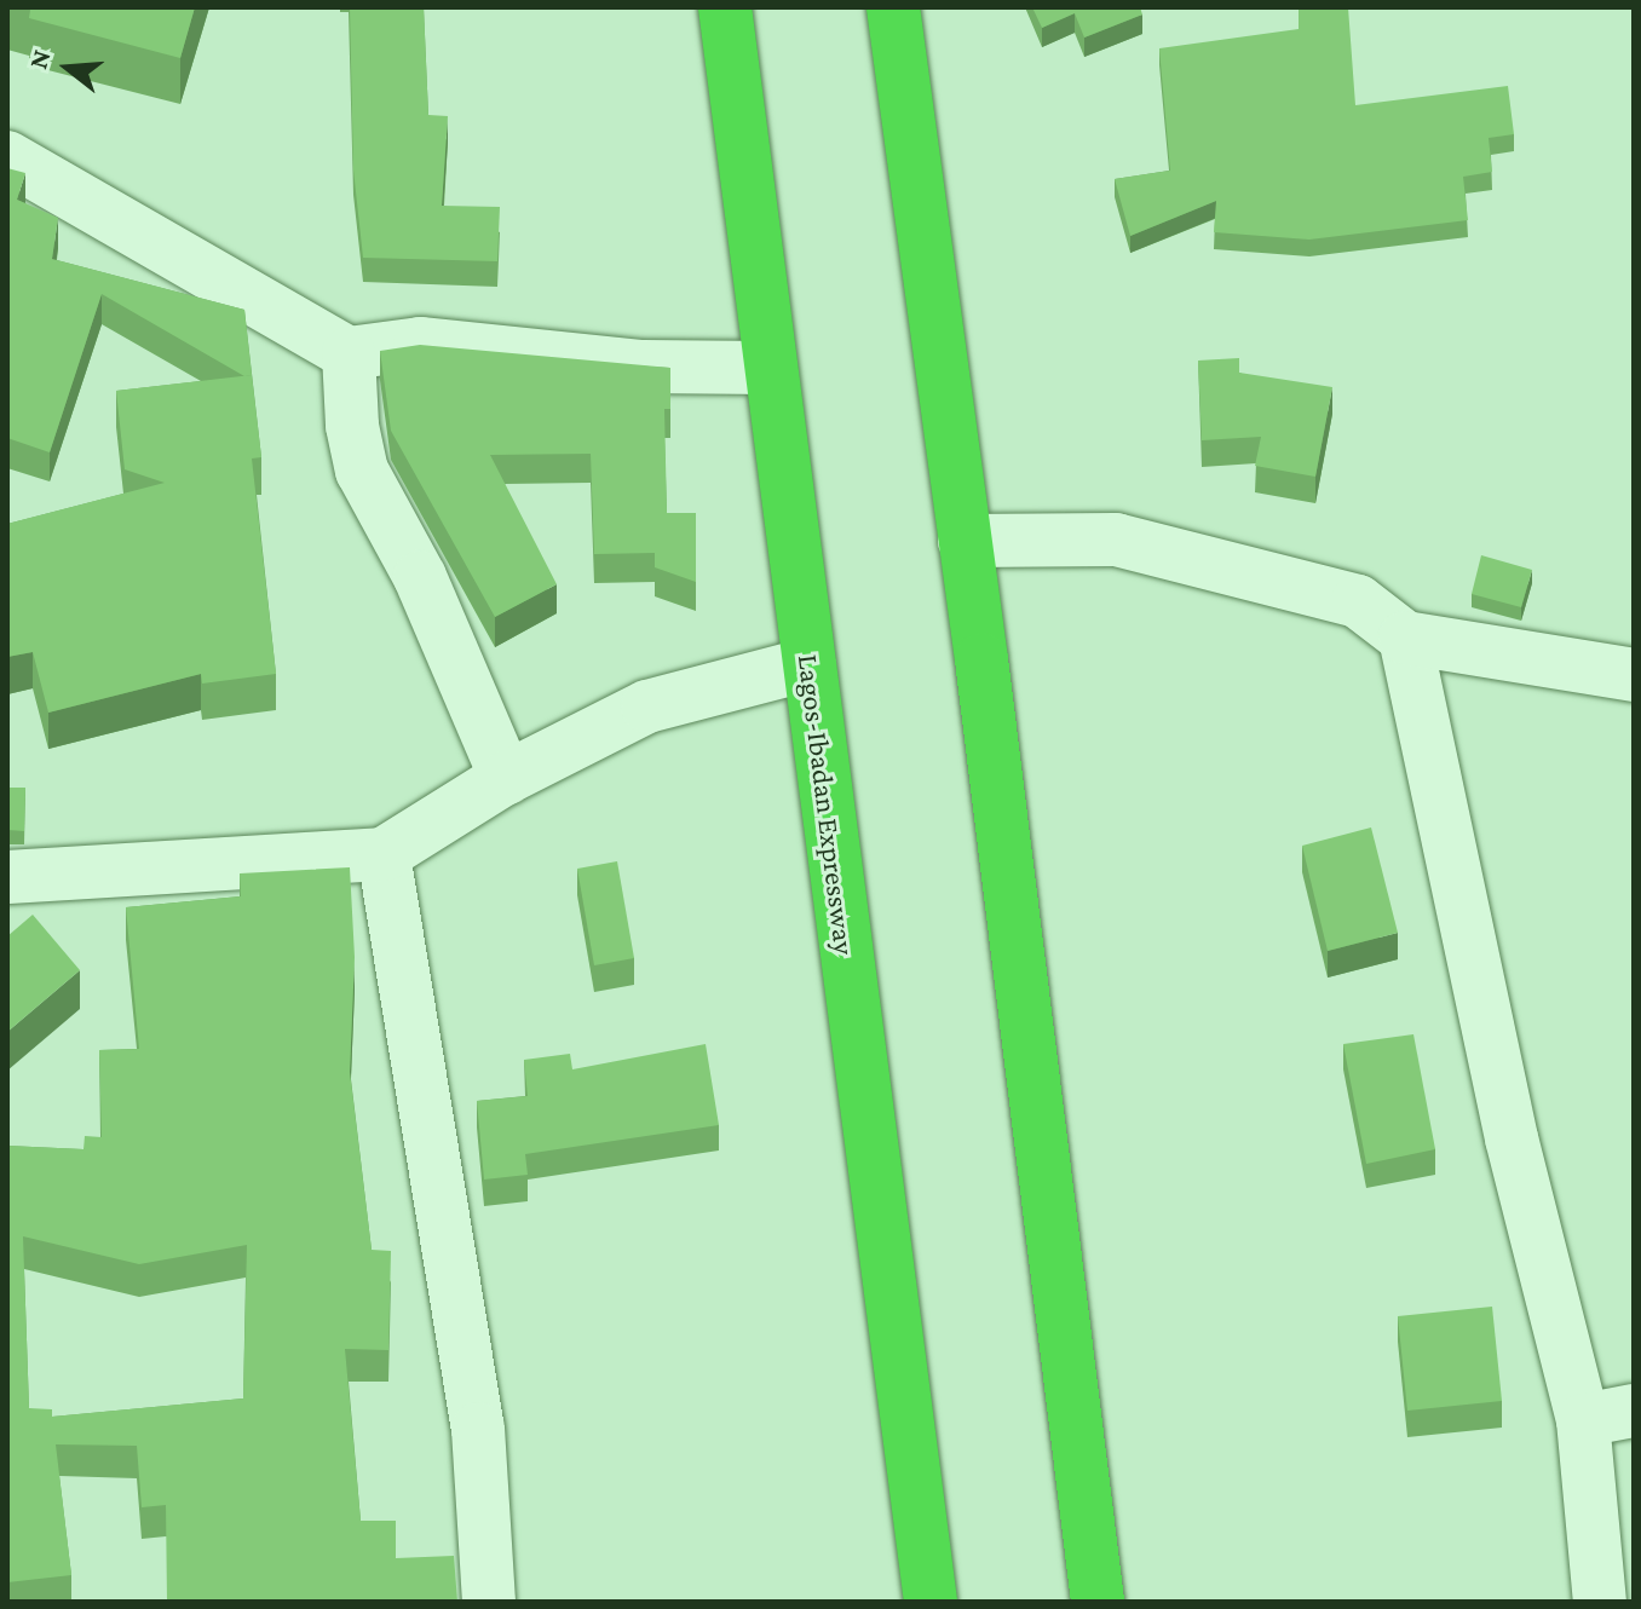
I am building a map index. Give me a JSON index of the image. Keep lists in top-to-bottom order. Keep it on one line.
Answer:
{"streets":{"highway":["Lagos-Ibadan Expressway"]},"north":"left"}
